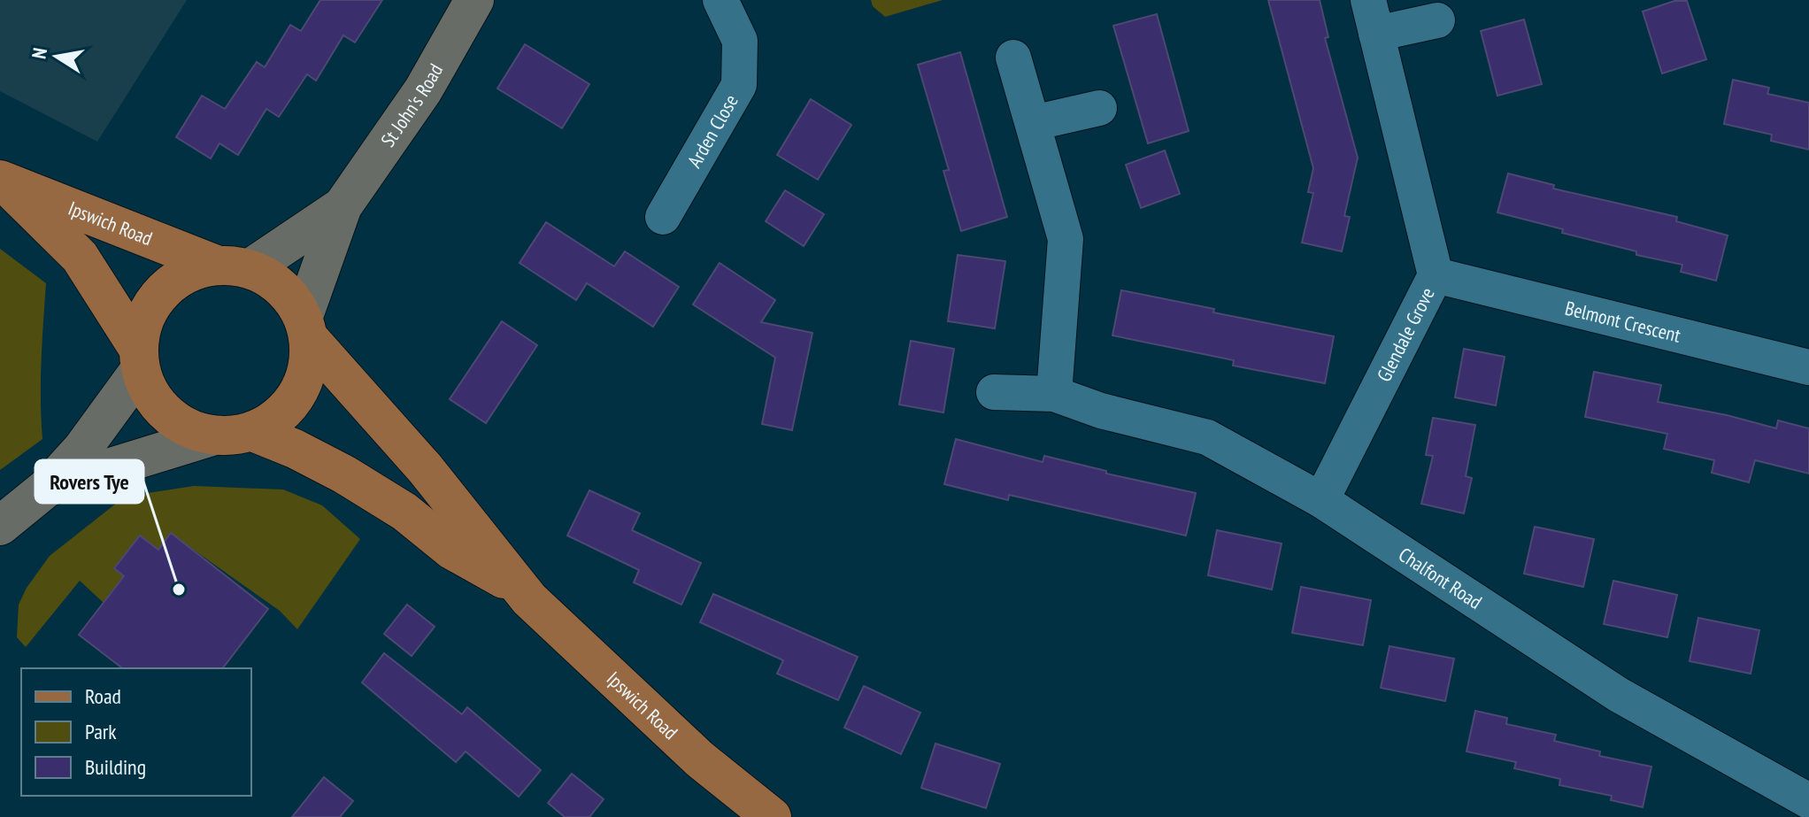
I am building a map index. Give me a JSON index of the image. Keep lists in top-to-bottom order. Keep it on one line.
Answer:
{"streets":{"main road":["Ipswich Road"],"street":["St John's Road","Arden Close","Belmont Crescent","Glendale Grove","Chalfont Road"]},"crossings":[["St John's Road","Ipswich Road"],["Belmont Crescent","Glendale Grove"],["Glendale Grove","Chalfont Road"]],"places":["Rovers Tye"],"legend":["Road","Park","Building"],"north":"left"}
